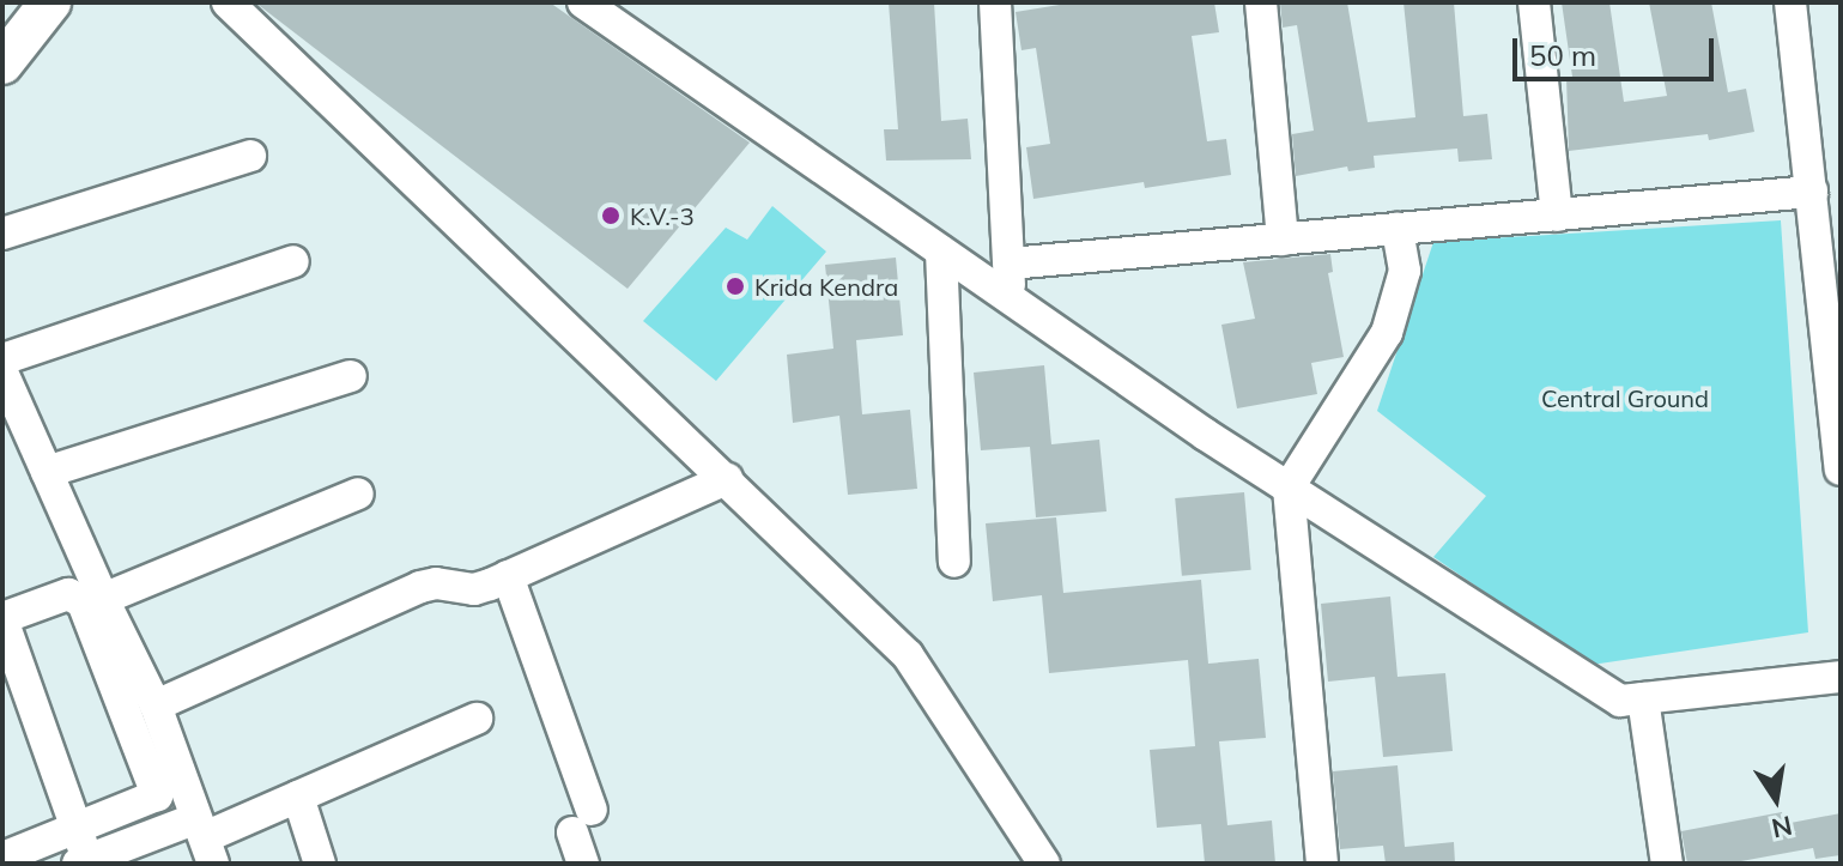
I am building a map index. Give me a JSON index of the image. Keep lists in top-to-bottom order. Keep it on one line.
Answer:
{"parks":["Central Ground"],"places":["K.V.-3","Krida Kendra"],"scale_bar":"50 m","north":"bottom"}
